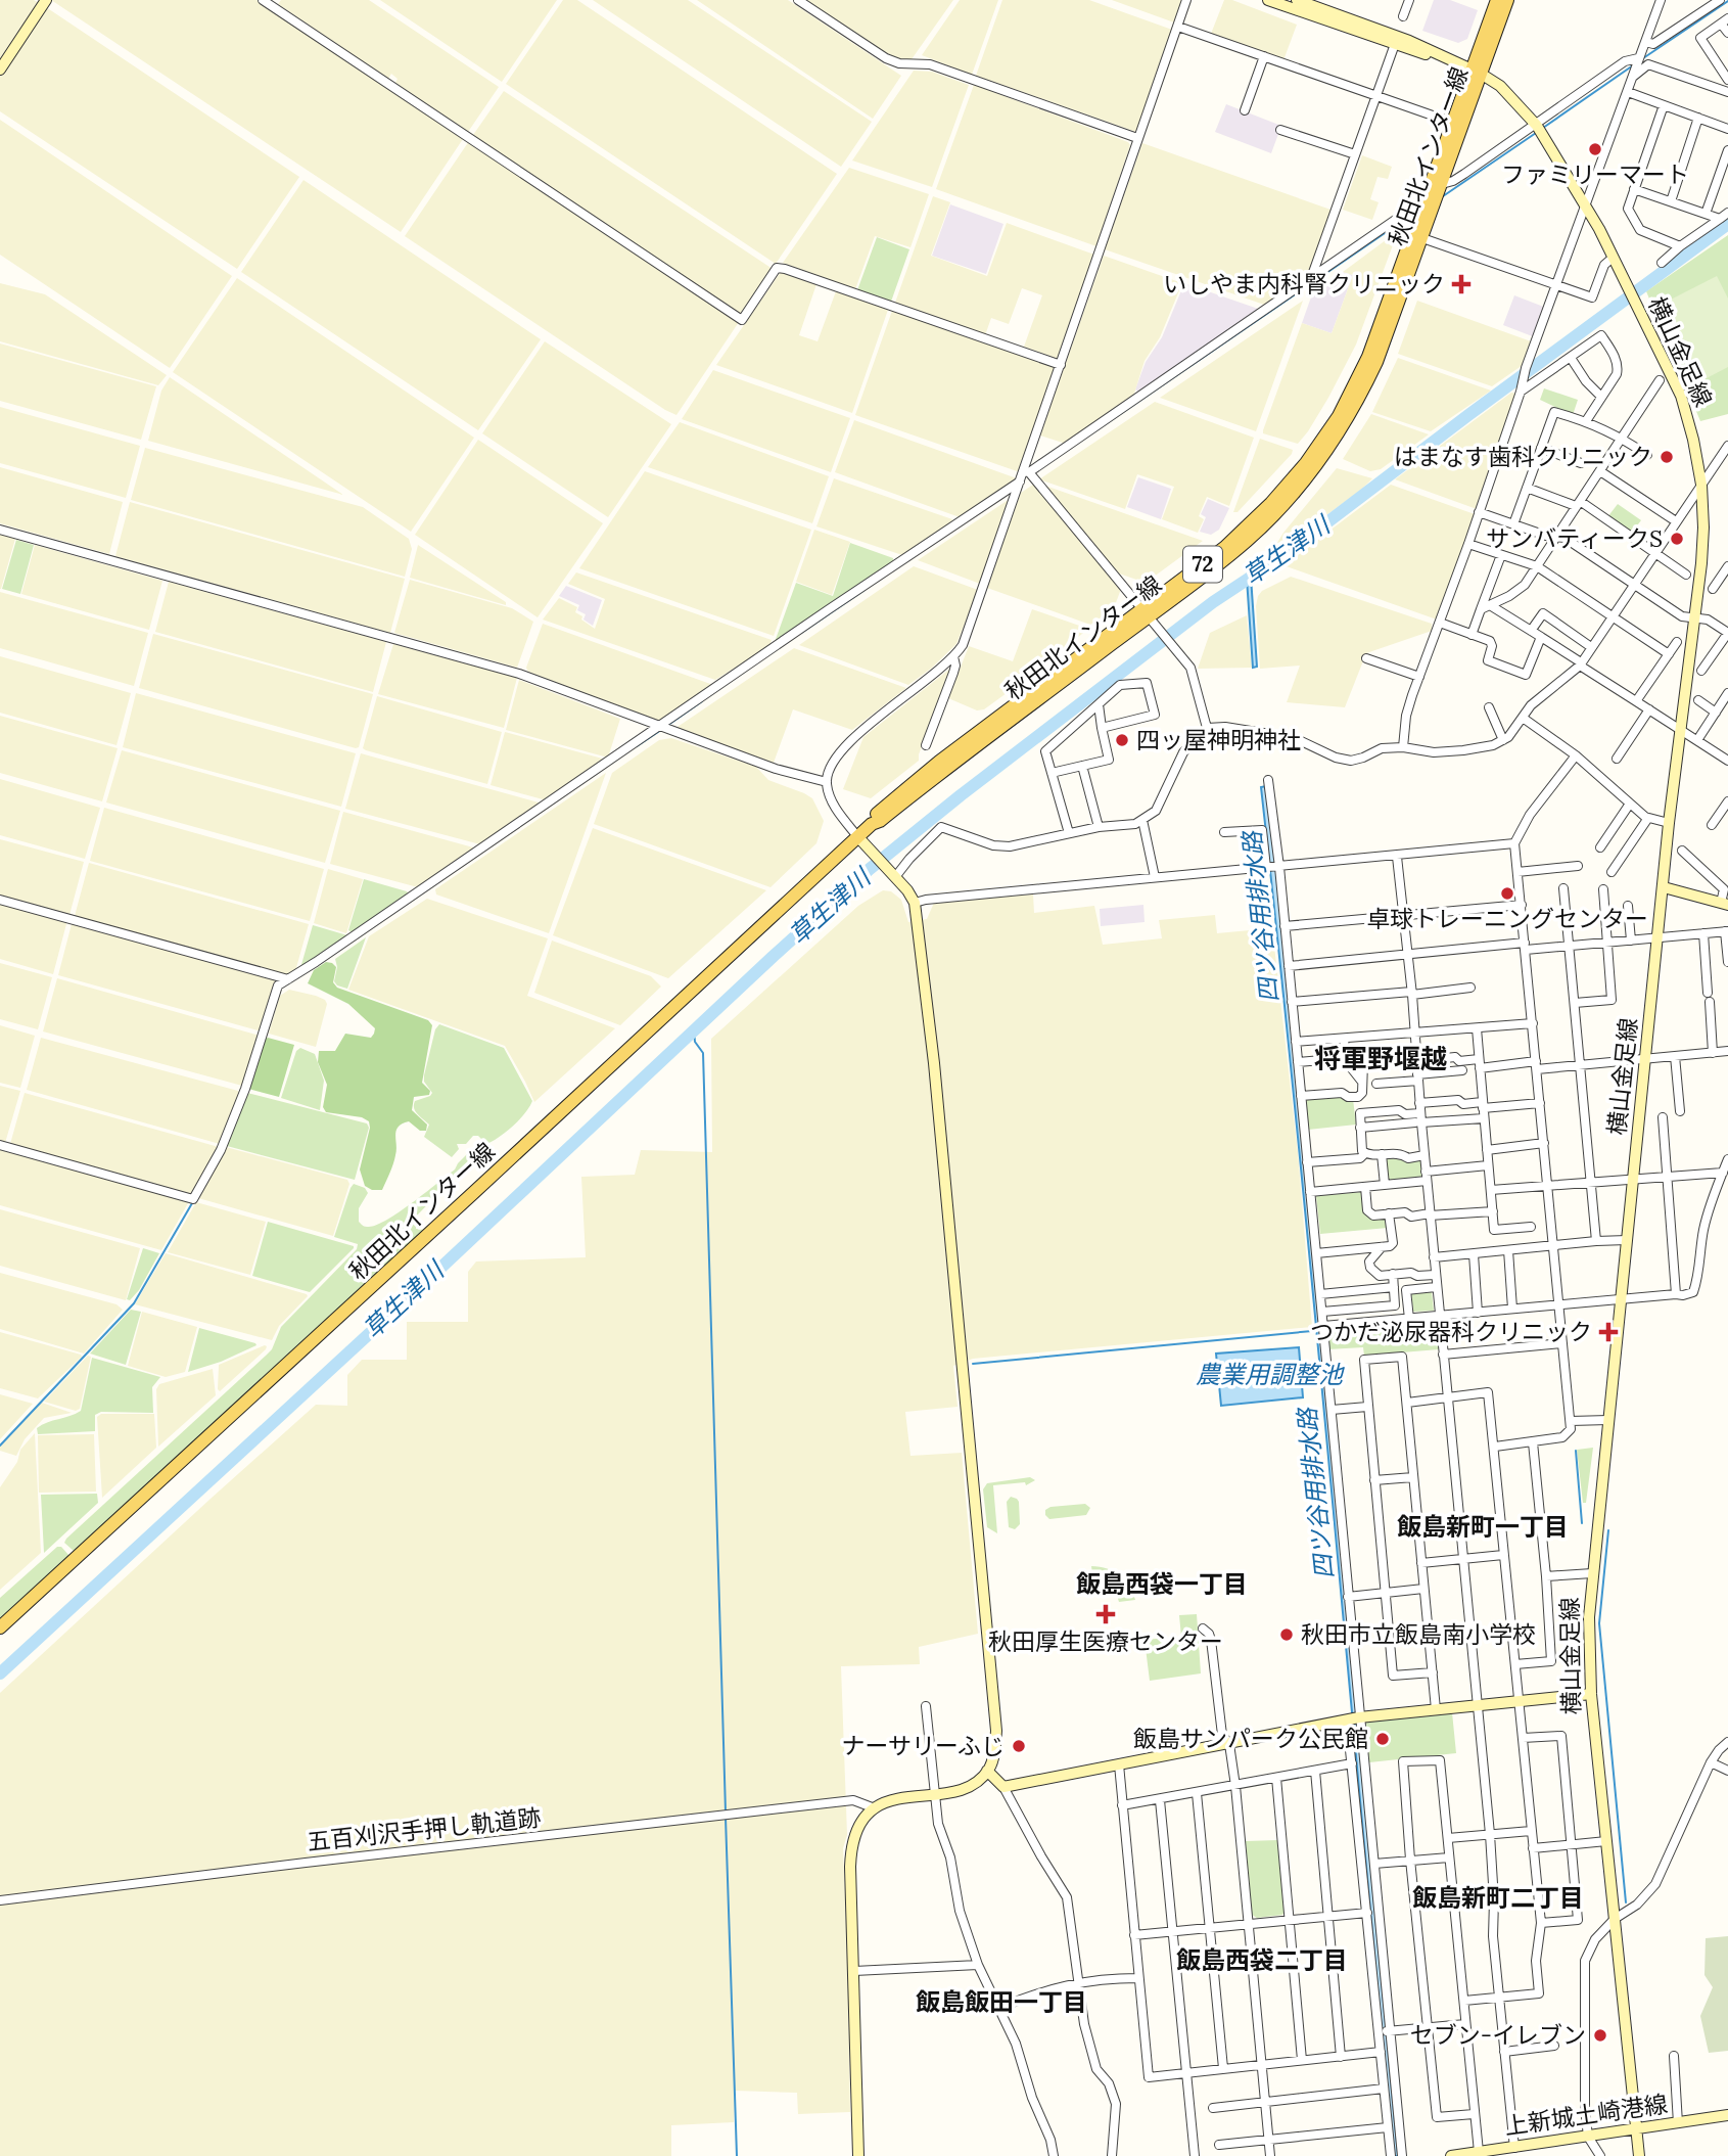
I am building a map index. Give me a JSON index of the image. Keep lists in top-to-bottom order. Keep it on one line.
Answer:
{"streets":{"main road":["秋田北インター線","72"],"street":["横山金足線","五百刈沢手押し軌道跡","上新城土崎港線"]},"crossings":[["秋田北インター線","横山金足線"],["横山金足線","上新城土崎港線"]],"districts":["将軍野堰越","飯島新町一丁目","飯島西袋一丁目","飯島新町二丁目","飯島西袋二丁目","飯島飯田一丁目"],"water":["草生津川","四ツ谷用排水路","農業用調整池"],"places":{"other":["ファミリーマート","はまなす歯科クリニック","サンバティークS","四ッ屋神明神社","卓球トレーニングセンター","秋田市立飯島南小学校","飯島サンパーク公民館","ナーサリーふじ","セブン-イレブン"],"health":["いしやま内科腎クリニック","つかだ泌尿器科クリニック","秋田厚生医療センター"]}}
